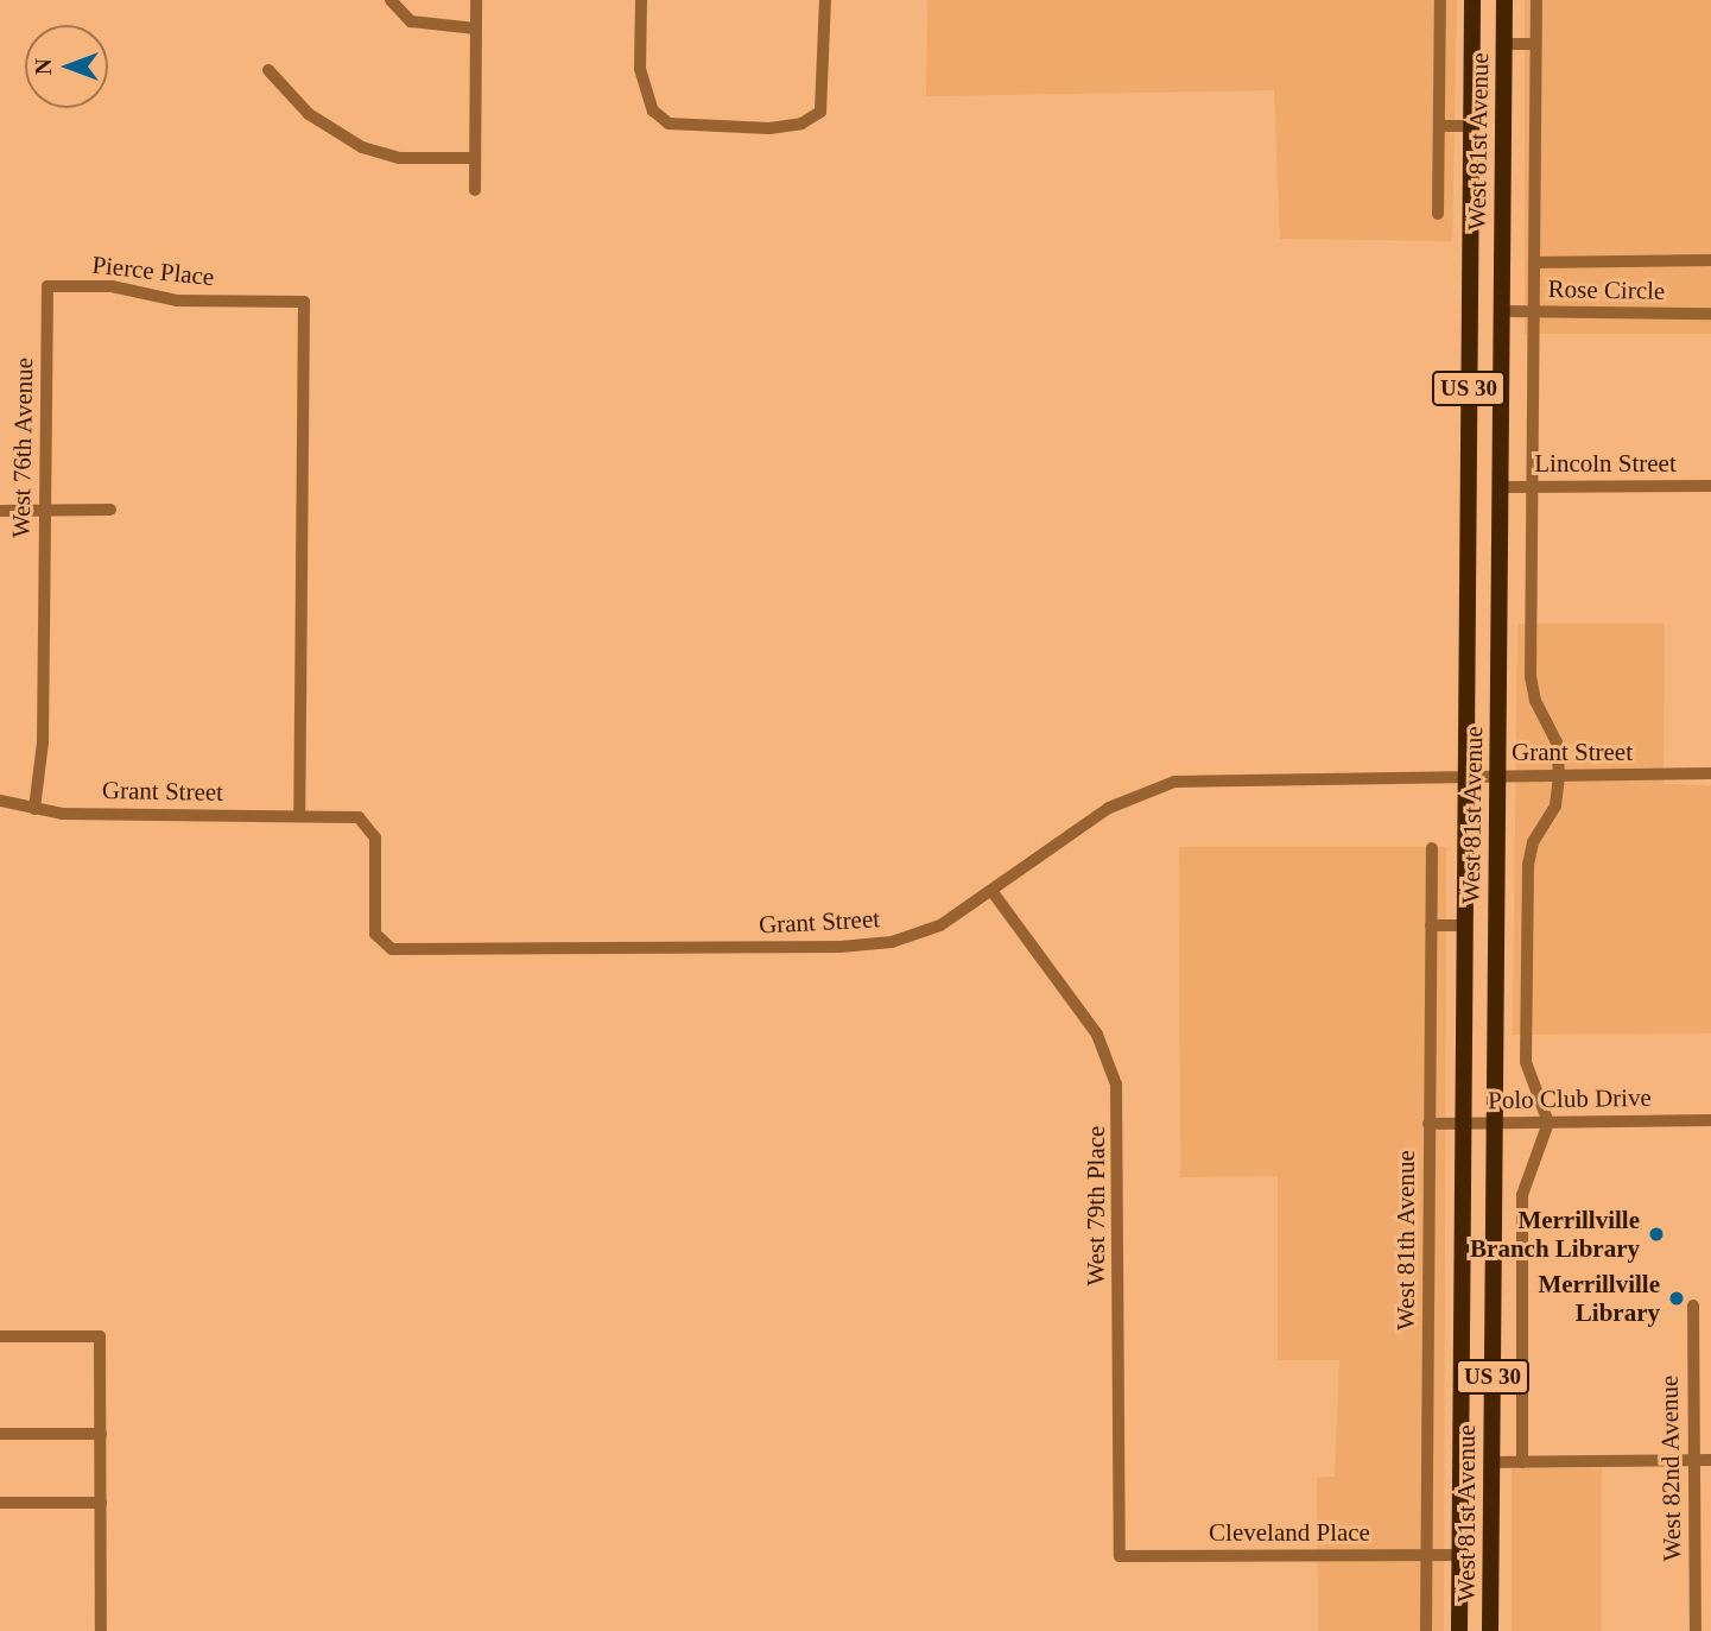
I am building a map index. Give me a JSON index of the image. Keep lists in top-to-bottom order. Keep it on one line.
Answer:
{"streets":{"main road":["West 81st Avenue","US 30"],"street":["Pierce Place","Rose Circle","West 76th Avenue","Lincoln Street","Grant Street","Polo Club Drive","West 79th Place","West 81th Avenue","West 82nd Avenue","Cleveland Place"]},"crossings":[["West 81st Avenue","Rose Circle"],["West 81st Avenue","Lincoln Street"],["West 81st Avenue","Grant Street"],["West 81st Avenue","Polo Club Drive"],["West 81st Avenue","Cleveland Place"],["Pierce Place","West 76th Avenue"],["Pierce Place","Grant Street"],["West 76th Avenue","Grant Street"],["Grant Street","West 79th Place"],["Polo Club Drive","West 81th Avenue"],["West 79th Place","Cleveland Place"],["West 81th Avenue","Cleveland Place"]],"places":["Merrillville Branch Library","Merrillville Library"],"north":"left"}
